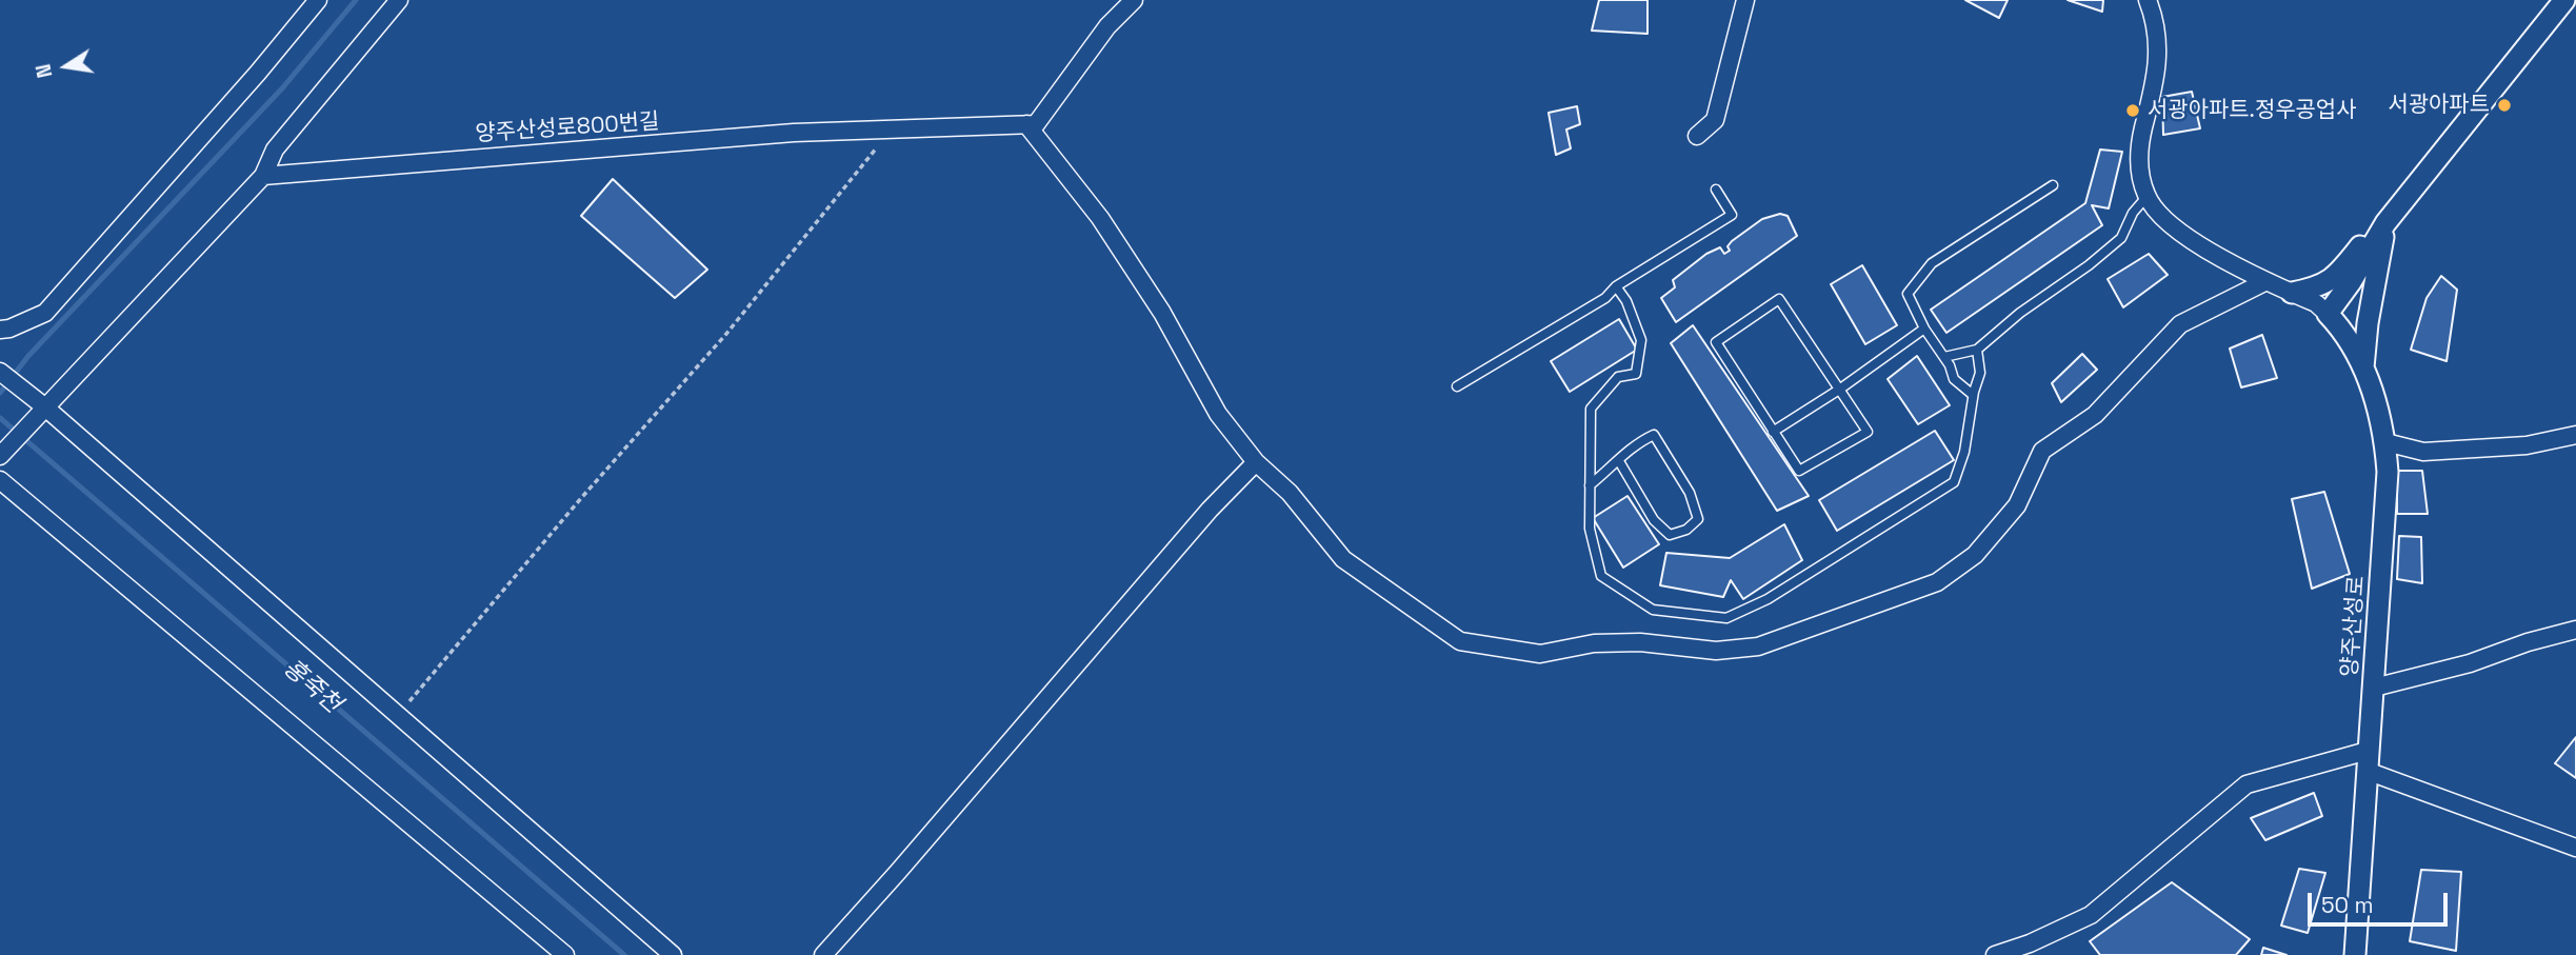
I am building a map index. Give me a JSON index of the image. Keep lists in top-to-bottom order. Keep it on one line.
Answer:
{"streets":{"street":["양주산성로800번길","양주산성로"]},"water":["홍죽천"],"places":["서광아파트","서광아파트.정우공업사"],"scale_bar":"50 m","north":"left"}
